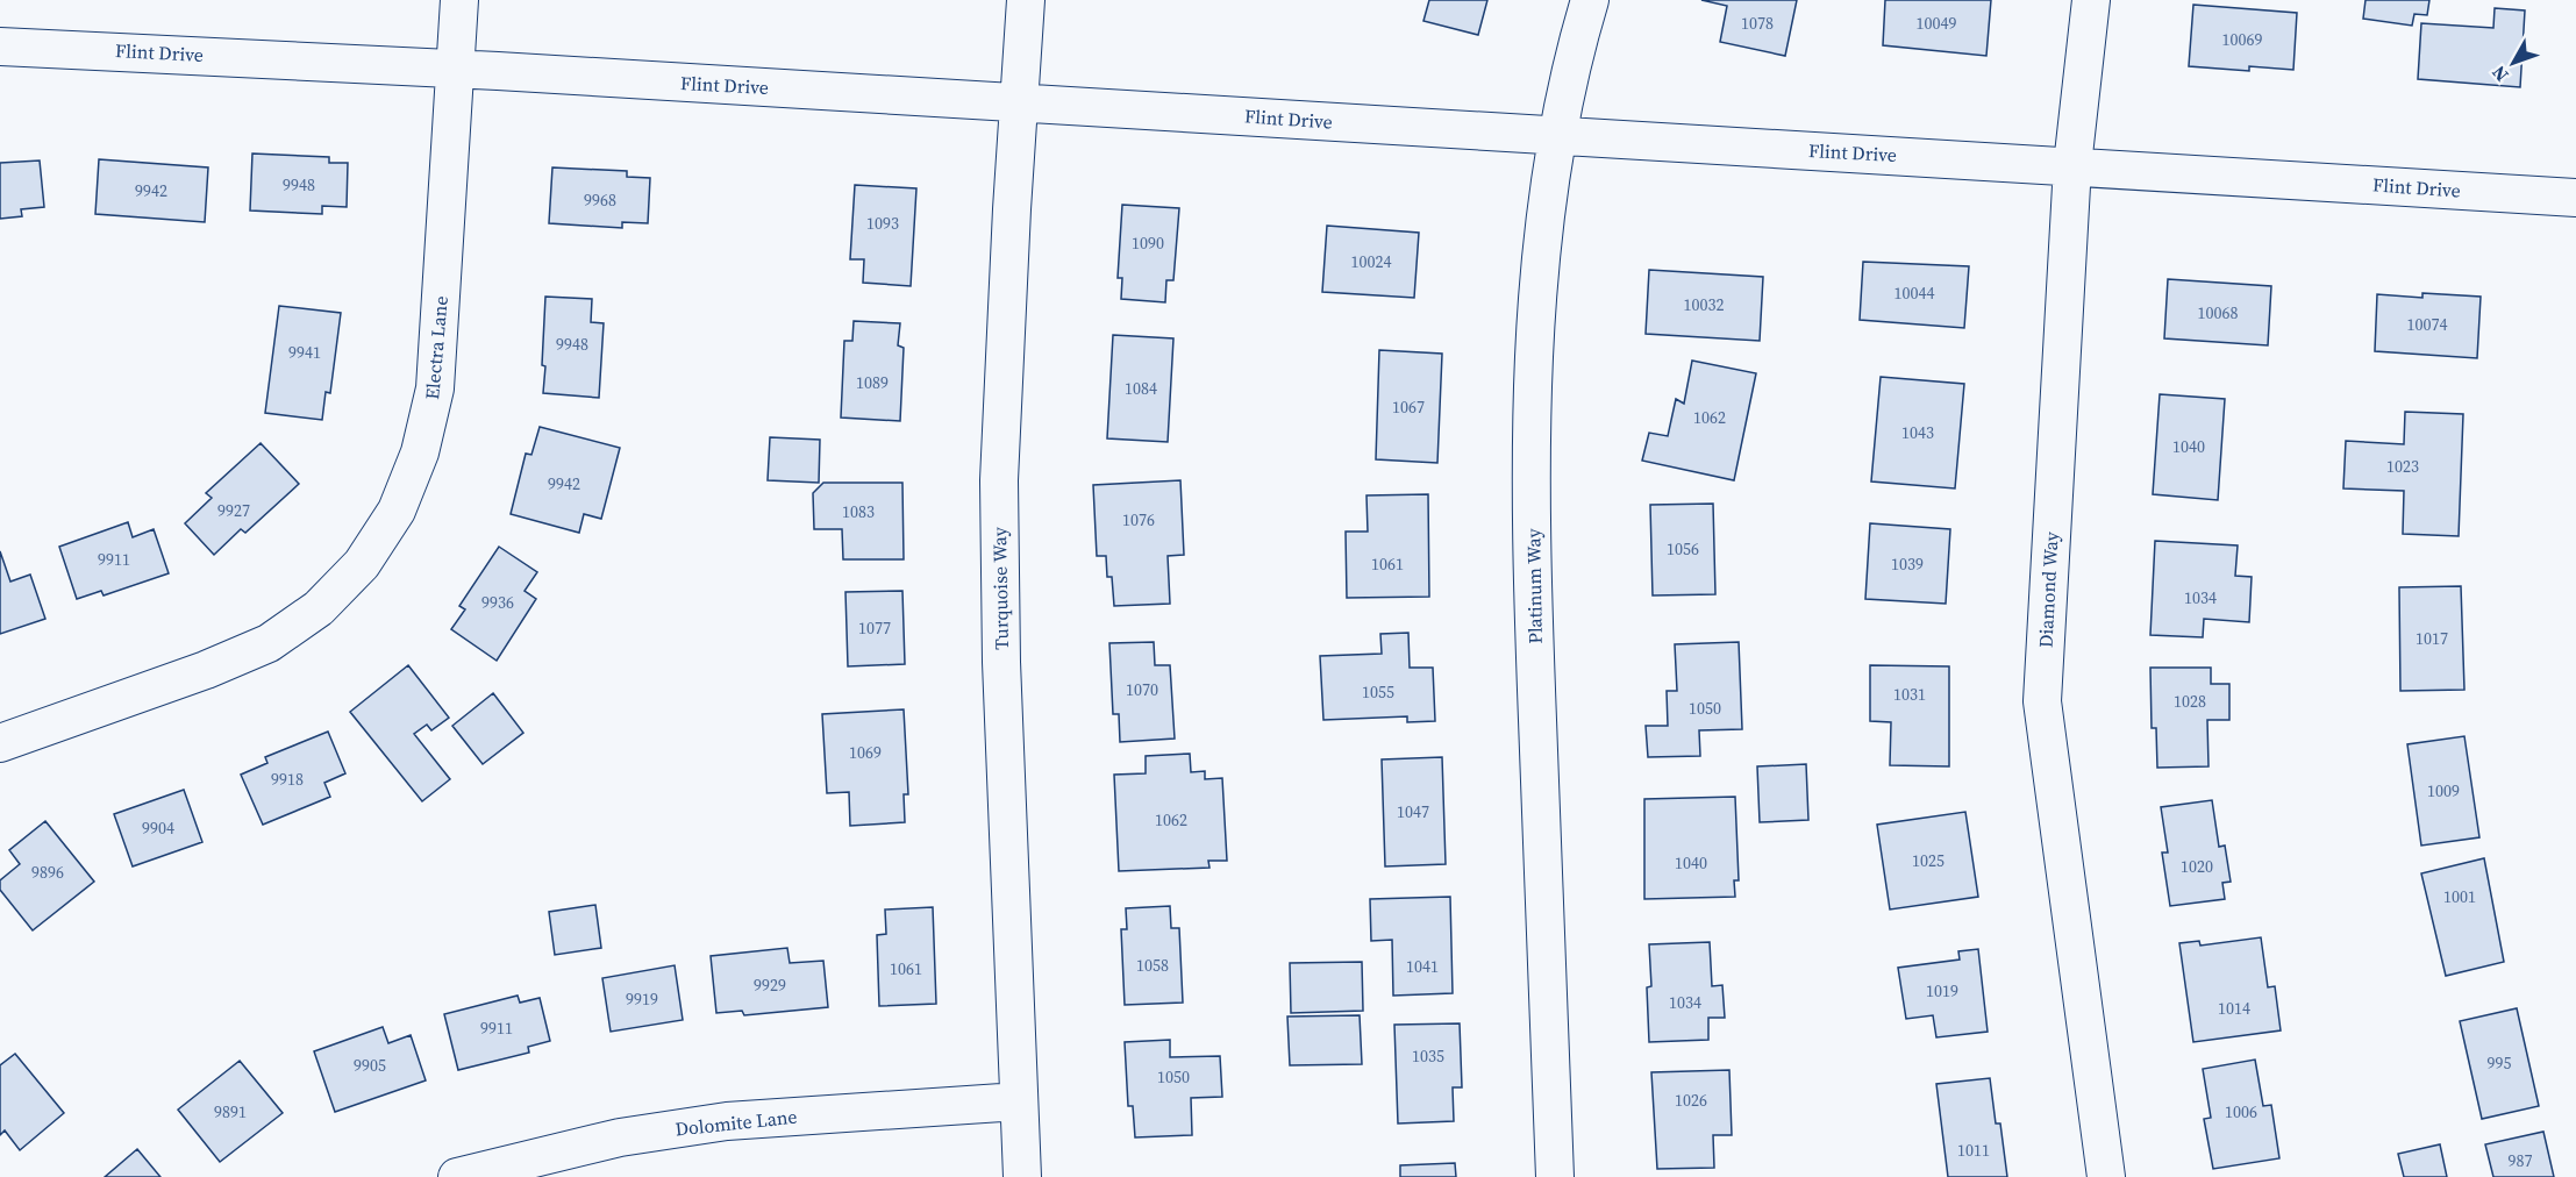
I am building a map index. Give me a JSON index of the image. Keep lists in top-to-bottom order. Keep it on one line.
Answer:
{"streets":{"street":["Flint Drive","Electra Lane","Platinum Way","Turquoise Way","Diamond Way","Dolomite Lane"]},"crossings":[["Flint Drive","Electra Lane"],["Flint Drive","Platinum Way"],["Flint Drive","Turquoise Way"],["Flint Drive","Diamond Way"],["Turquoise Way","Dolomite Lane"]],"house_numbers":["1078","10049","10069","9948","9942","9968","1093","1090","10024","10044","10032","10068","10074","9948","9941","1089","1084","1067","1062","1043","1040","1023","9942","9927","1083","1076","1056","9911","1061","1039","1034","9936","1077","1017","1070","1055","1031","1028","1050","1069","9918","1009","1047","1062","9904","1025","1040","1020","9896","1001","1058","1041","1061","9929","1019","9919","1034","1014","9911","1035","995","9905","1050","1026","9891","1006","1011","987"],"north":"bottom left"}
